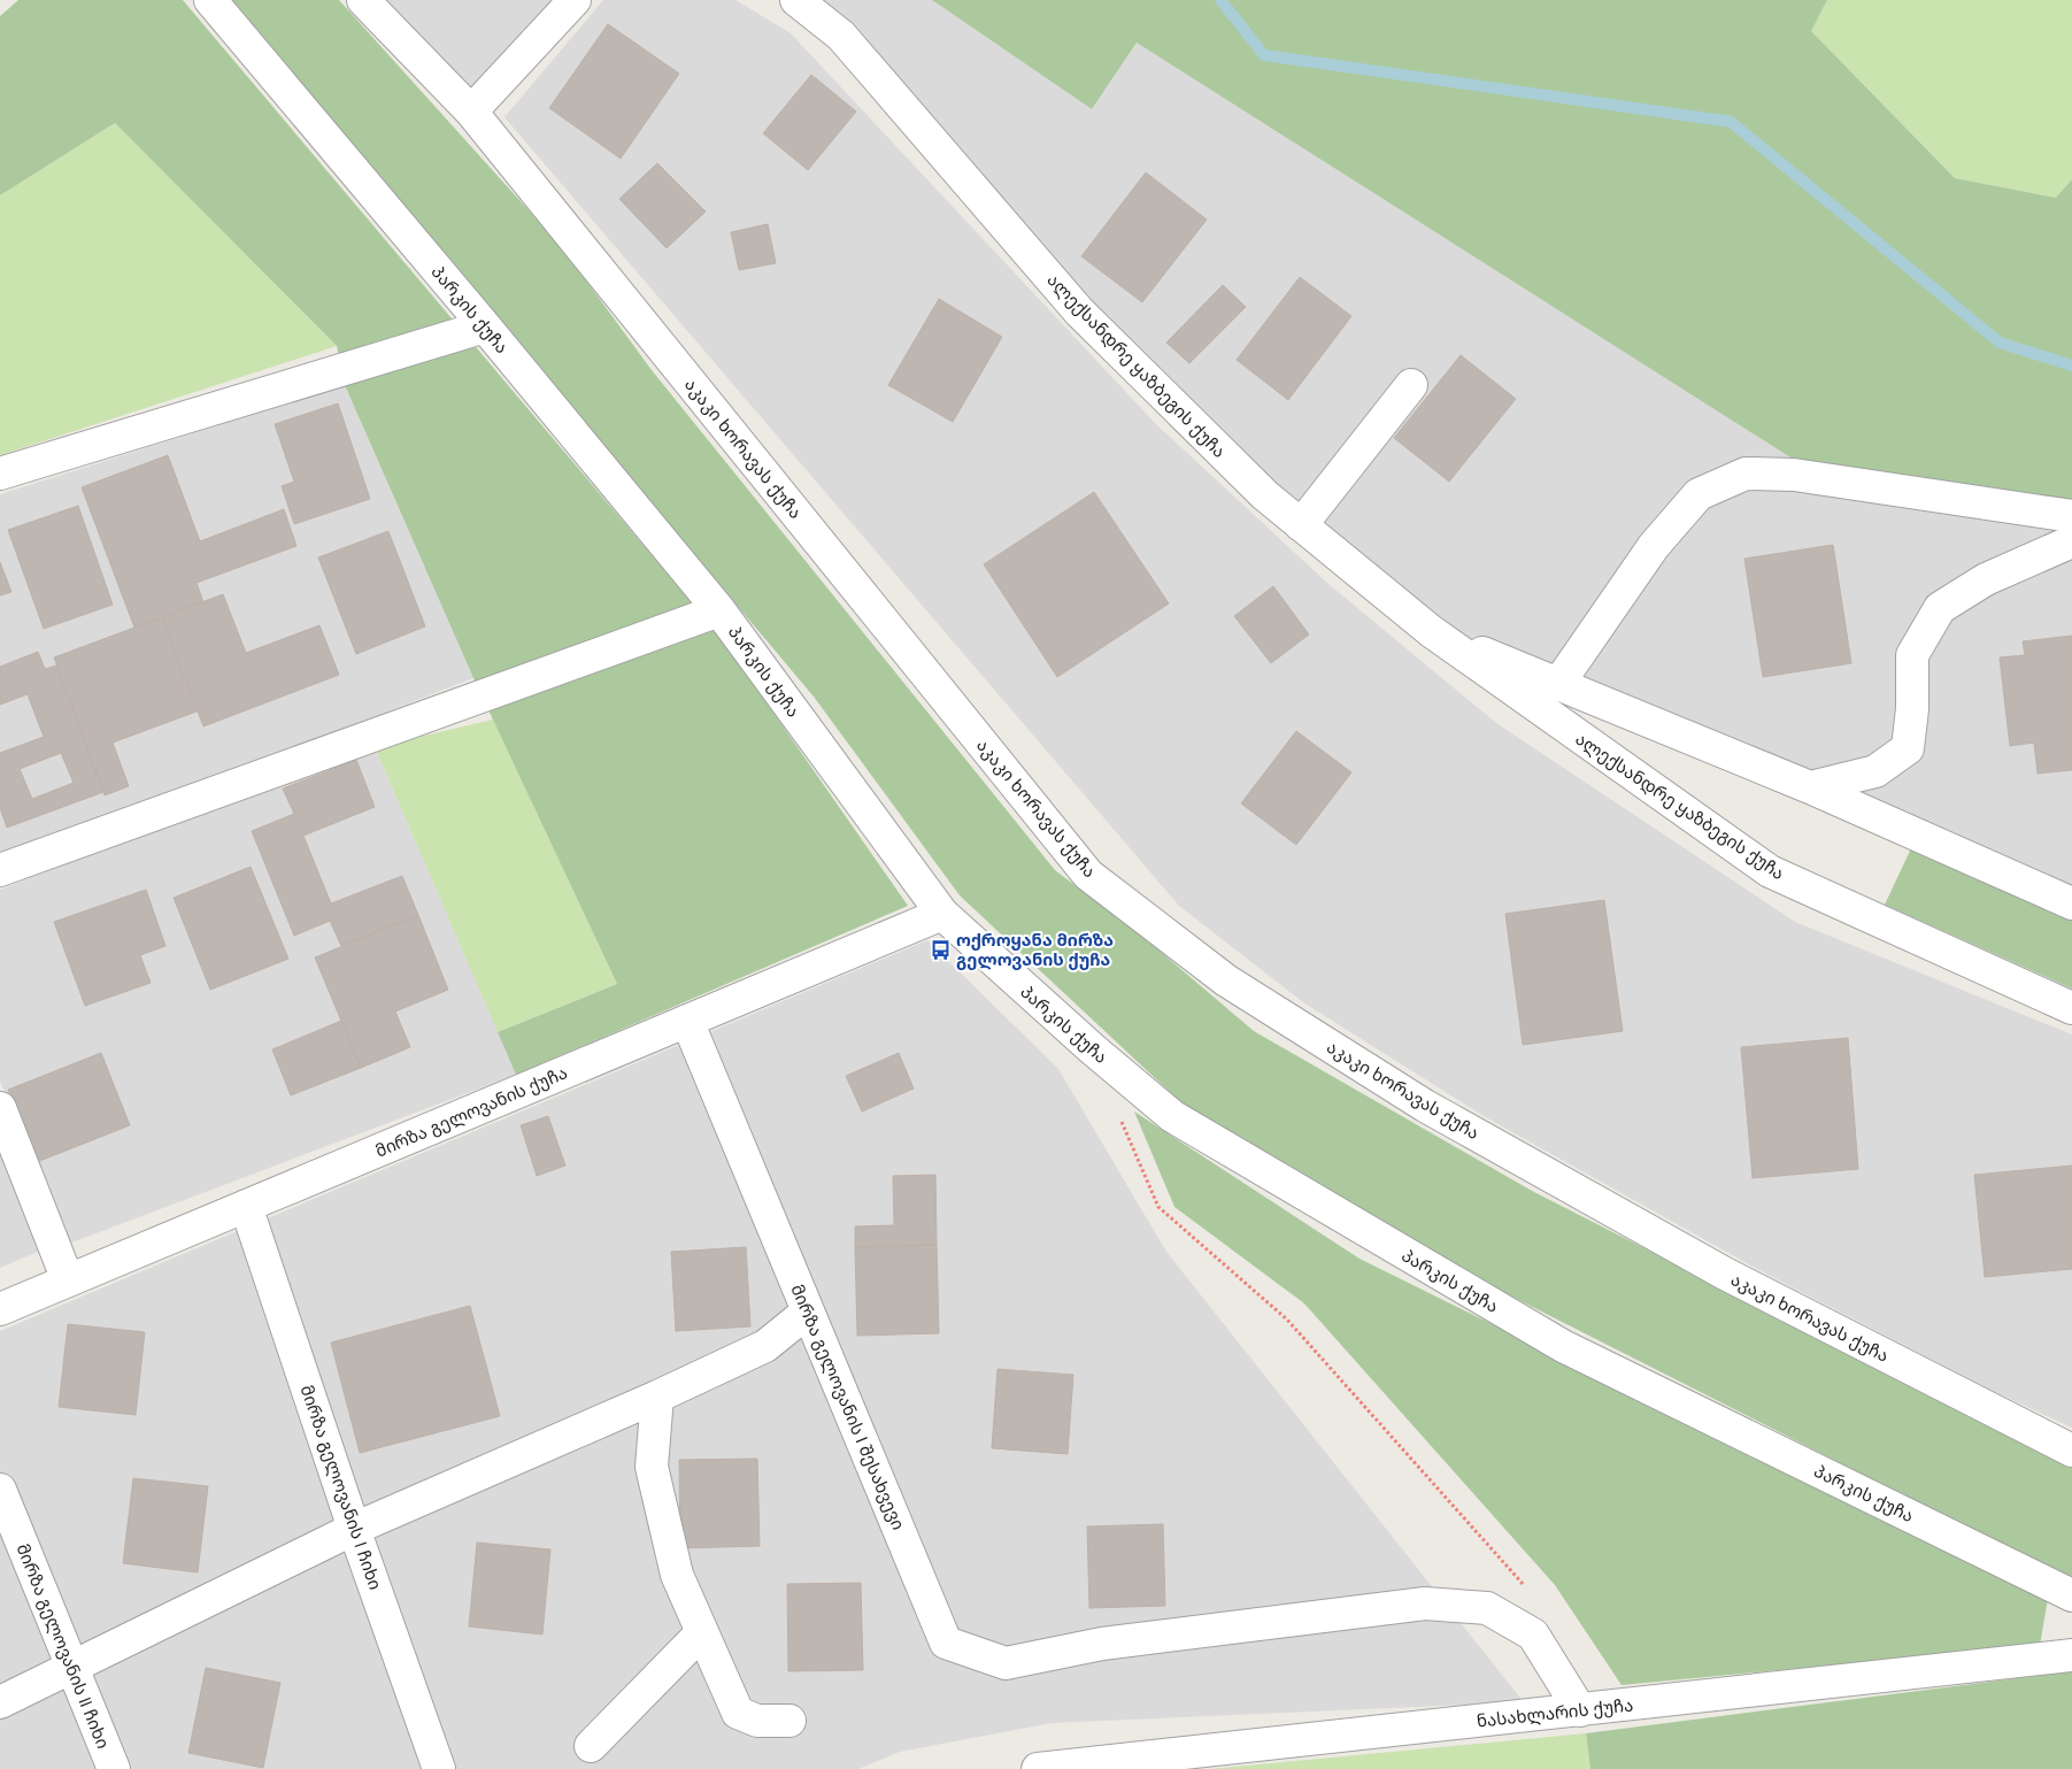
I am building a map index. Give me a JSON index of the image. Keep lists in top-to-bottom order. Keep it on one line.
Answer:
{"streets":{"street":["პარკის ქუჩა","ალექსანდრე ყაზბეგის ქუჩა","აკაკი ხორავას ქუჩა","მირზა გელოვანის ქუჩა","მირზა გელოვანის I შესახვევი","მირზა გელოვანის I ჩიხი","მირზა გელოვანის II ჩიხი","ნასახლარის ქუჩა"]},"crossings":[["პარკის ქუჩა","მირზა გელოვანის ქუჩა"],["მირზა გელოვანის ქუჩა","მირზა გელოვანის I შესახვევი"],["მირზა გელოვანის ქუჩა","მირზა გელოვანის I ჩიხი"],["მირზა გელოვანის I შესახვევი","ნასახლარის ქუჩა"]],"places":{"bus stop":["ოქროყანა მირზა გელოვანის ქუჩა"]}}
